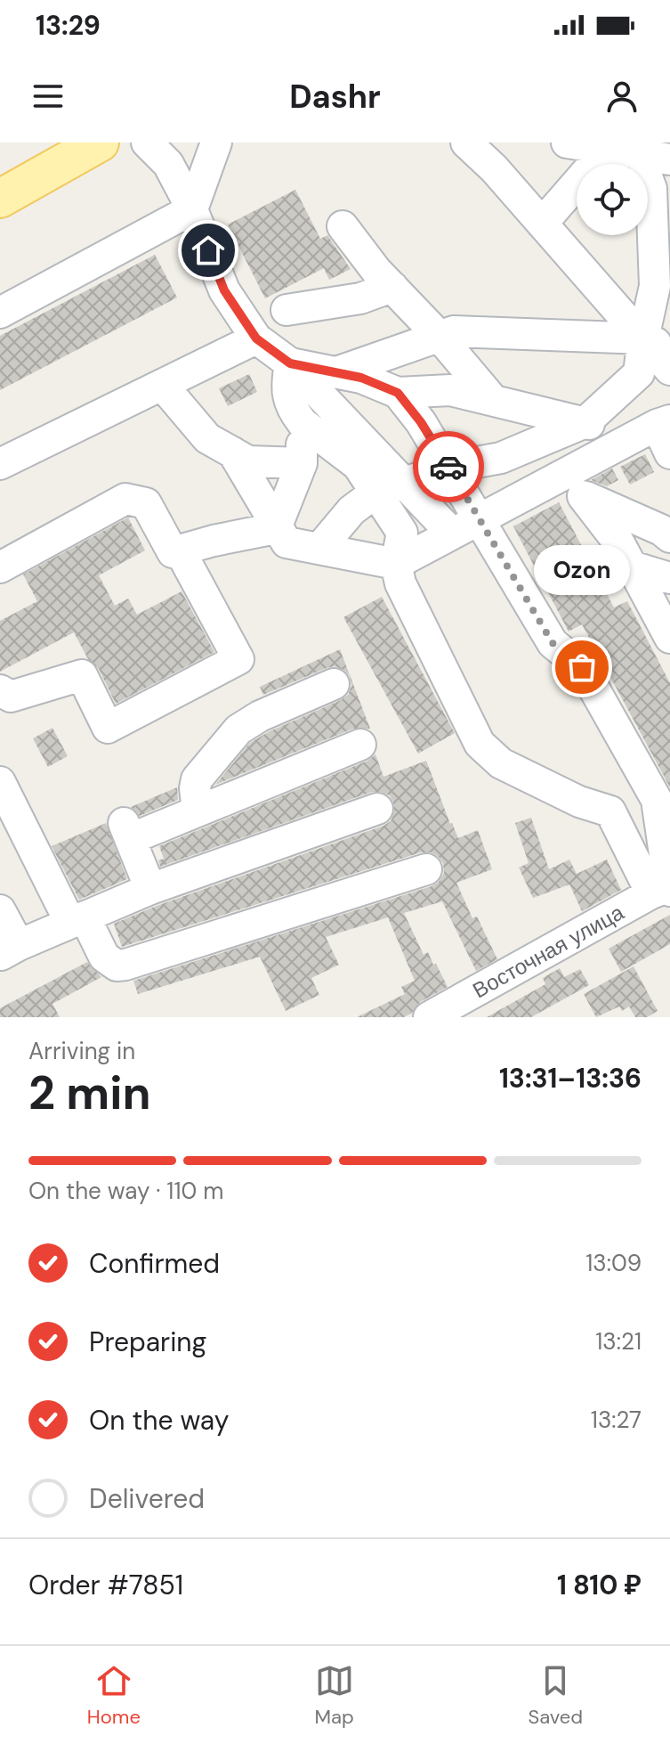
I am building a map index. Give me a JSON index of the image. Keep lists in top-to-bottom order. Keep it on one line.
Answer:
{"streets":{"street":["Восточная улица"]},"places":["Ozon"],"page":{"status":"13:29","header":"Dashr","bubble":"Ozon","heading":["2 min","Arriving in","13:31–13:36"],"panel":["Order #7851","1 810 ₽"],"bar":"On the way · 110 m","list":[["Confirmed","13:09"],["Preparing","13:21"],["On the way","13:27"],"Delivered"],"tabs":["Home","Map","Saved"]}}
